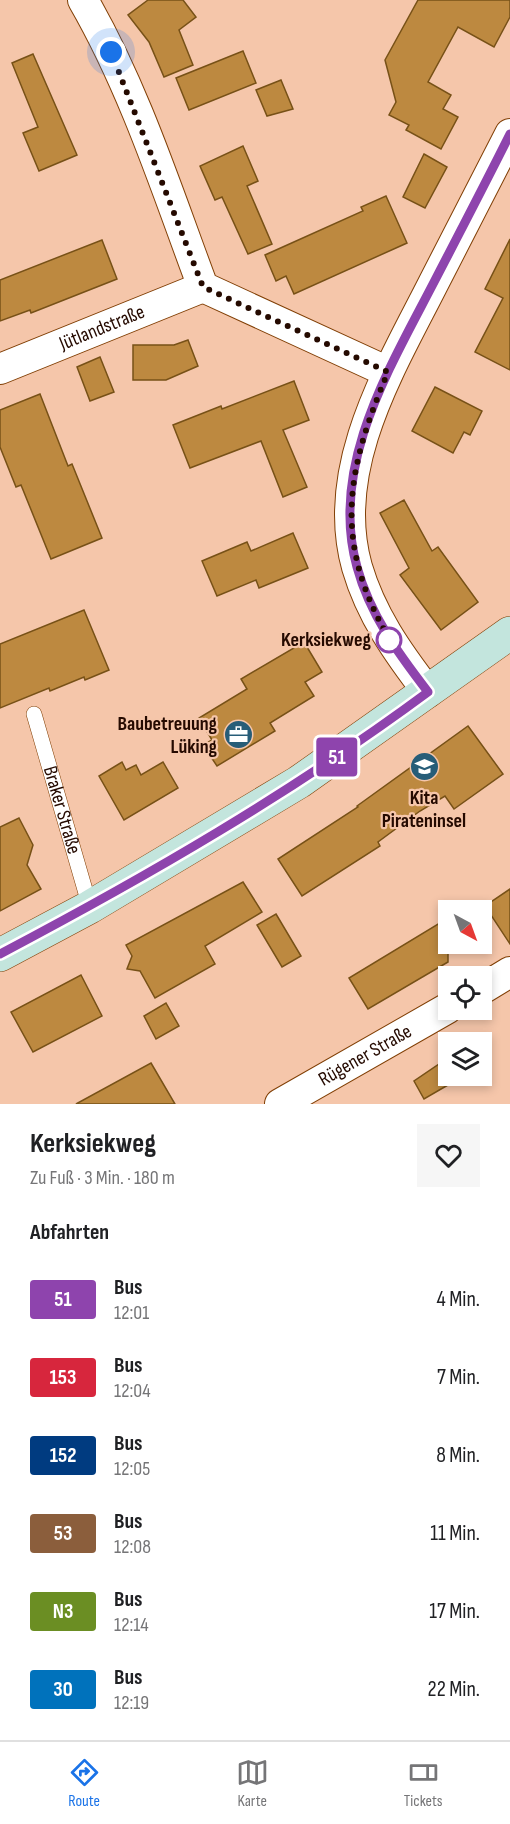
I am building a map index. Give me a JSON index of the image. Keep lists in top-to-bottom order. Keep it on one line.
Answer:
{"streets":{"street":["Jütlandstraße","Rügener Straße"],"lane":["Braker Straße"]},"places":{"other":["Kerksiekweg"],"office":["Baubetreuung Lüking"],"school or university":["Kita Pirateninsel"]},"lines":["bus line 51"],"north":"bottom right","page":{"on_map":"51","heading":[["Kerksiekweg","Zu Fuß · 3 Min. · 180 m"],"Abfahrten"],"list":[{"mark":"51","name":"Bus","note":"12:01","value":"4 Min."},{"mark":"153","name":"Bus","note":"12:04","value":"7 Min."},{"mark":"152","name":"Bus","note":"12:05","value":"8 Min."},{"mark":"53","name":"Bus","note":"12:08","value":"11 Min."},{"mark":"N3","name":"Bus","note":"12:14","value":"17 Min."},{"mark":"30","name":"Bus","note":"12:19","value":"22 Min."}],"tabs":["Route","Karte","Tickets"]}}
